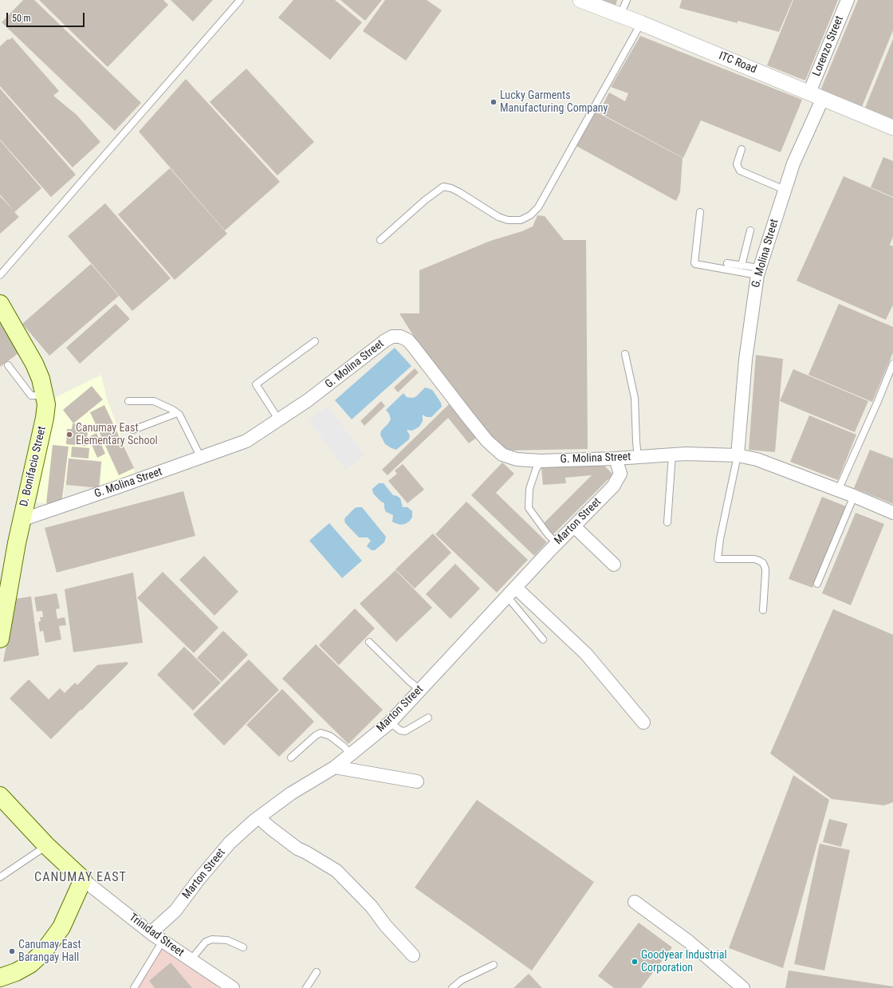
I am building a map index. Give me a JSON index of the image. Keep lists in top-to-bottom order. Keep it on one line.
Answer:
{"streets":{"main road":["D. Bonifacio Street"],"street":["Lorenzo Street","ITC Road","G. Molina Street","Marton Street","Trinidad Street"]},"crossings":[["Lorenzo Street","ITC Road"],["Lorenzo Street","G. Molina Street"],["ITC Road","G. Molina Street"],["G. Molina Street","D. Bonifacio Street"],["G. Molina Street","Marton Street"],["Marton Street","Trinidad Street"]],"districts":["CANUMAY EAST"],"places":["Lucky Garments Manufacturing Company","Canumay East Elementary School","Canumay East Barangay Hall","Goodyear Industrial Corporation"],"scale_bar":"50 m"}
